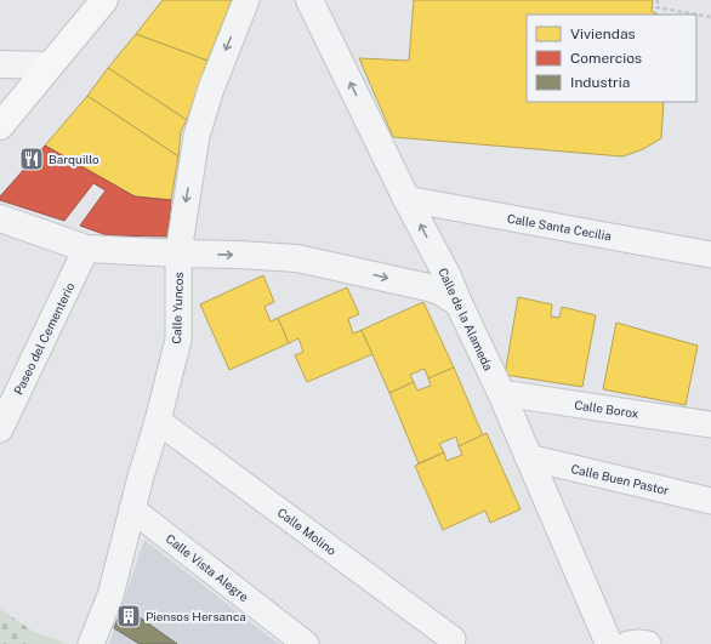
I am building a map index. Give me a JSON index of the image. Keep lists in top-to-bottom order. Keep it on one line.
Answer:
{"streets":{"street":["Calle Santa Cecilia","Calle Yuncos","Calle de la Alameda","Paseo del Cementerio","Calle Borox","Calle Buen Pastor","Calle Molino","Calle Vista Alegre"]},"crossings":[["Calle Santa Cecilia","Calle de la Alameda"],["Calle Yuncos","Calle Molino"],["Calle Yuncos","Calle Vista Alegre"],["Calle de la Alameda","Calle Borox"],["Calle de la Alameda","Calle Buen Pastor"]],"one_way":["Calle Yuncos","Calle de la Alameda"],"places":{"restaurant":["Barquillo"],"building":["Piensos Hersanca"]},"legend":["Viviendas","Comercios","Industria"]}
